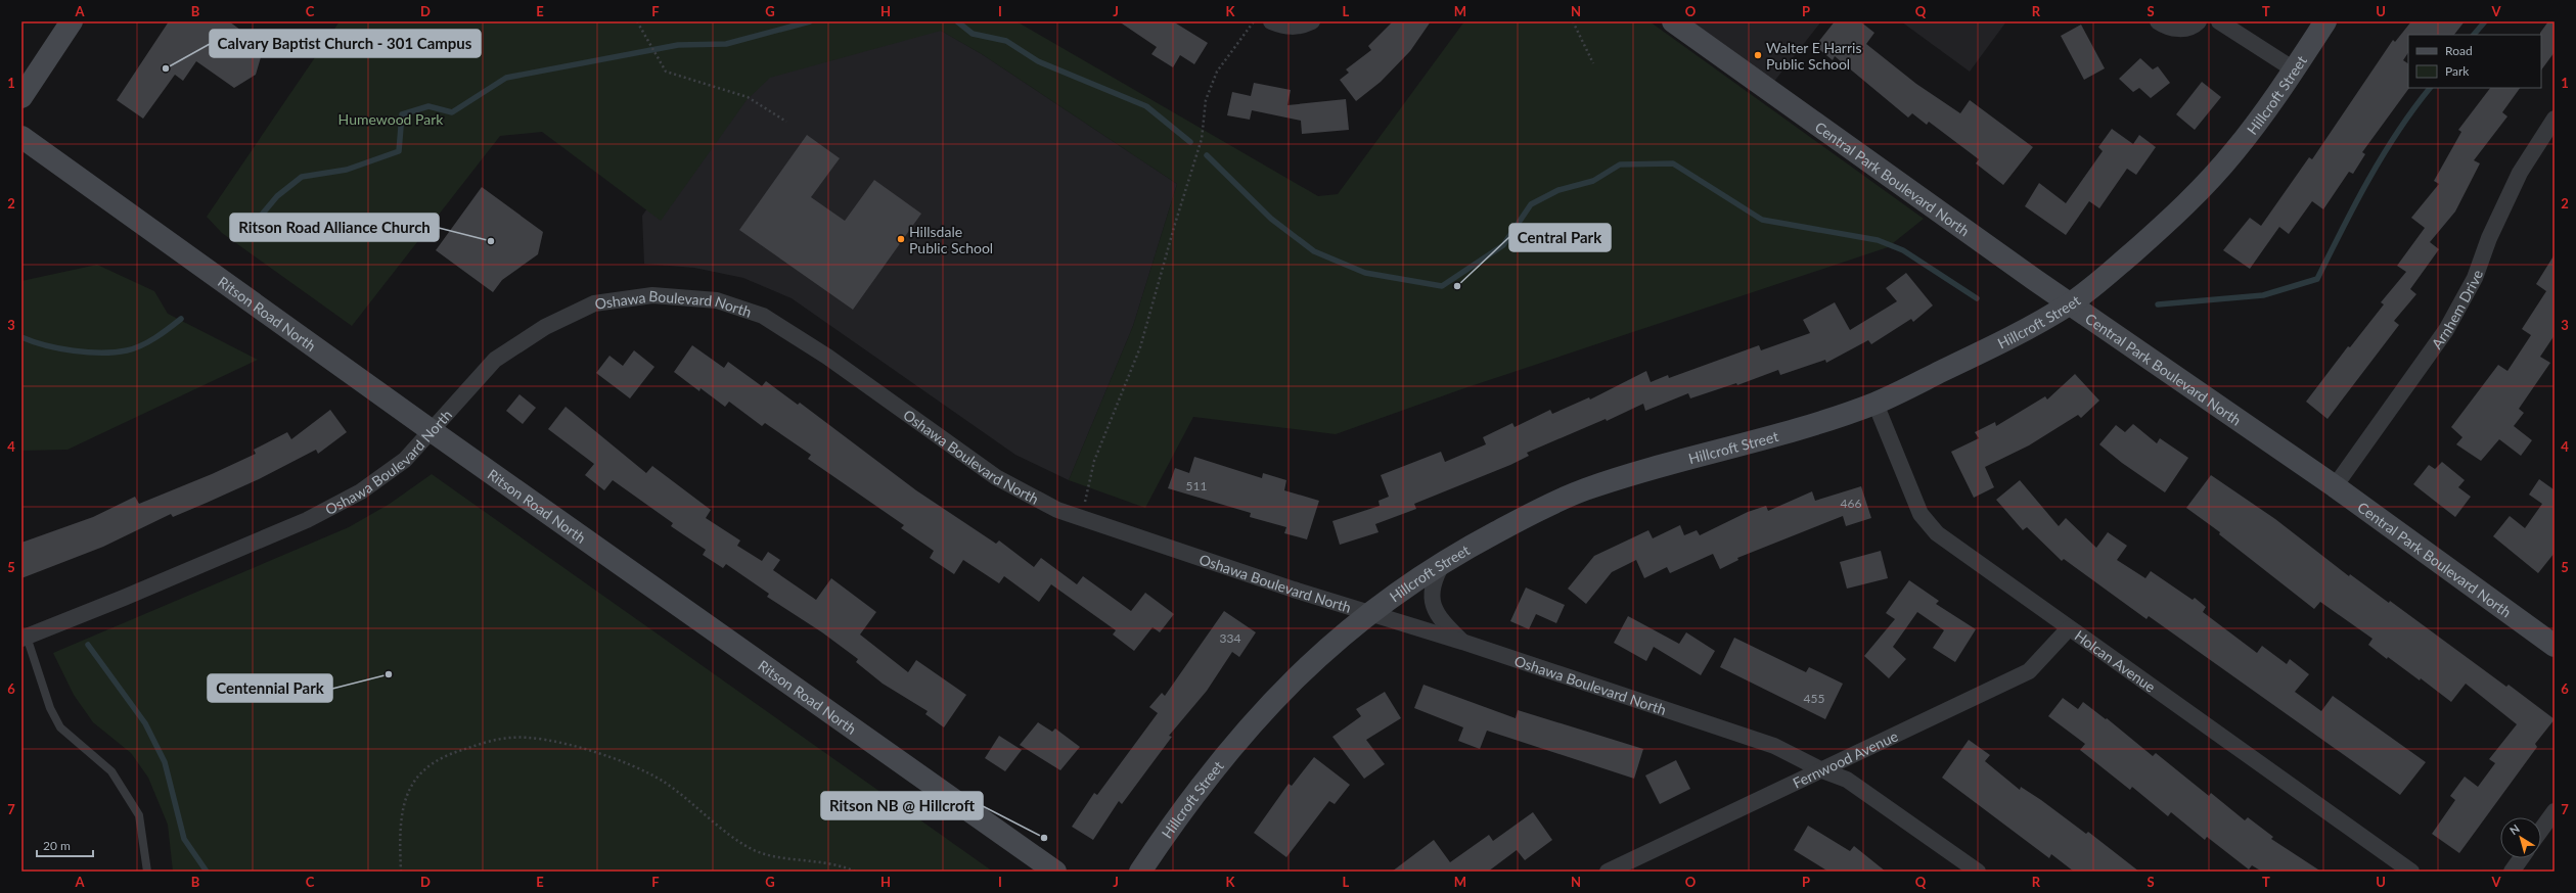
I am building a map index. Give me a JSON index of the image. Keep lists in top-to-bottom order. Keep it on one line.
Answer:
{"streets":{"street":["Hillcroft Street","Central Park Boulevard North","Arnhem Drive","Oshawa Boulevard North","Ritson Road North","Holcan Avenue","Fernwood Avenue"]},"crossings":[["Hillcroft Street","Central Park Boulevard North"],["Hillcroft Street","Oshawa Boulevard North"],["Hillcroft Street","Holcan Avenue"],["Central Park Boulevard North","Arnhem Drive"],["Oshawa Boulevard North","Ritson Road North"],["Oshawa Boulevard North","Fernwood Avenue"],["Holcan Avenue","Fernwood Avenue"]],"parks":["Humewood Park"],"places":["Walter E Harris Public School","Calvary Baptist Church - 301 Campus","Hillsdale Public School","Ritson Road Alliance Church","Central Park","Centennial Park","Ritson NB @ Hillcroft"],"house_numbers":["511","466","334","455"],"legend":["Road","Park"],"scale_bar":"20 m","north":"top left","grid":{"columns":["A","B","C","D","E","F","G","H","I","J","K","L","M","N","O","P","Q","R","S","T","U","V"],"rows":["1","2","3","4","5","6","7"]}}
